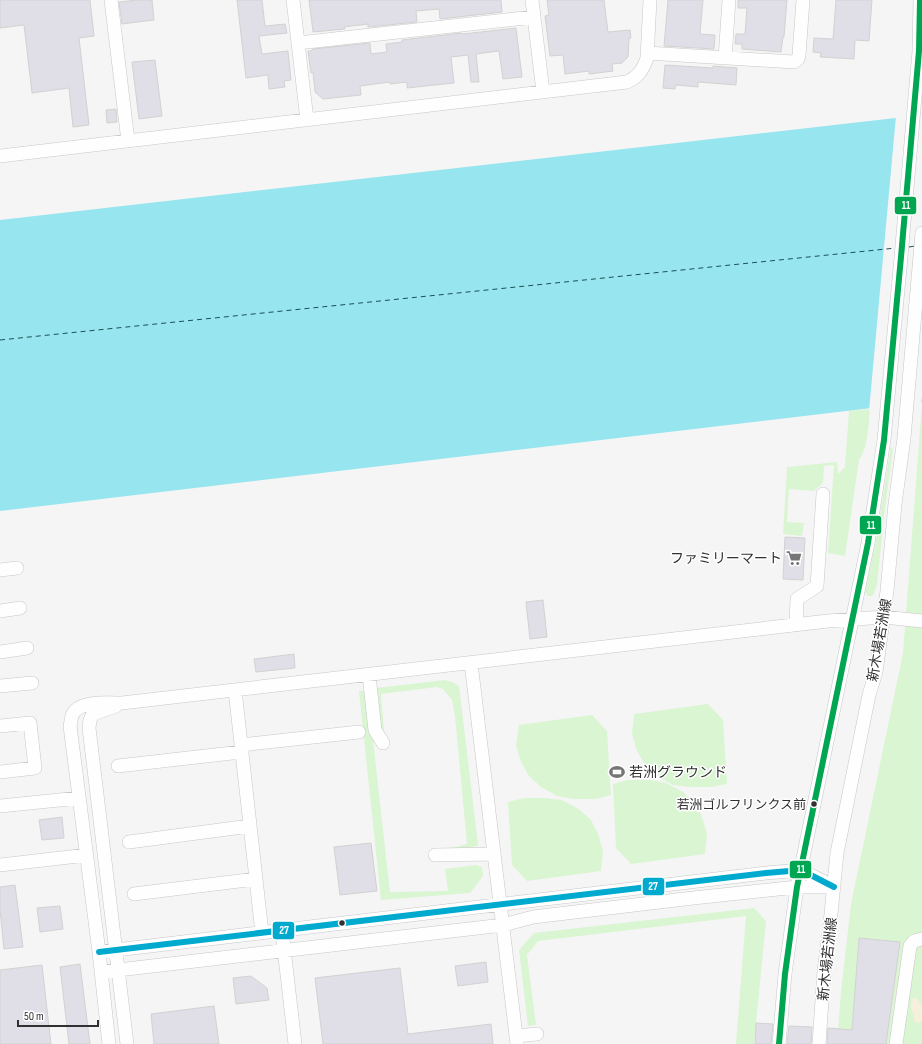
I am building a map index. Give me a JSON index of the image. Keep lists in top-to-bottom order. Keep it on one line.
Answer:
{"streets":{"street":["新木場若洲線"]},"places":{"supermarket":["ファミリーマート"],"sports":["若洲グラウンド"],"other":["若洲ゴルフリンクス前"]},"lines":["transit line 11","transit line 27"],"scale_bar":"50 m"}
